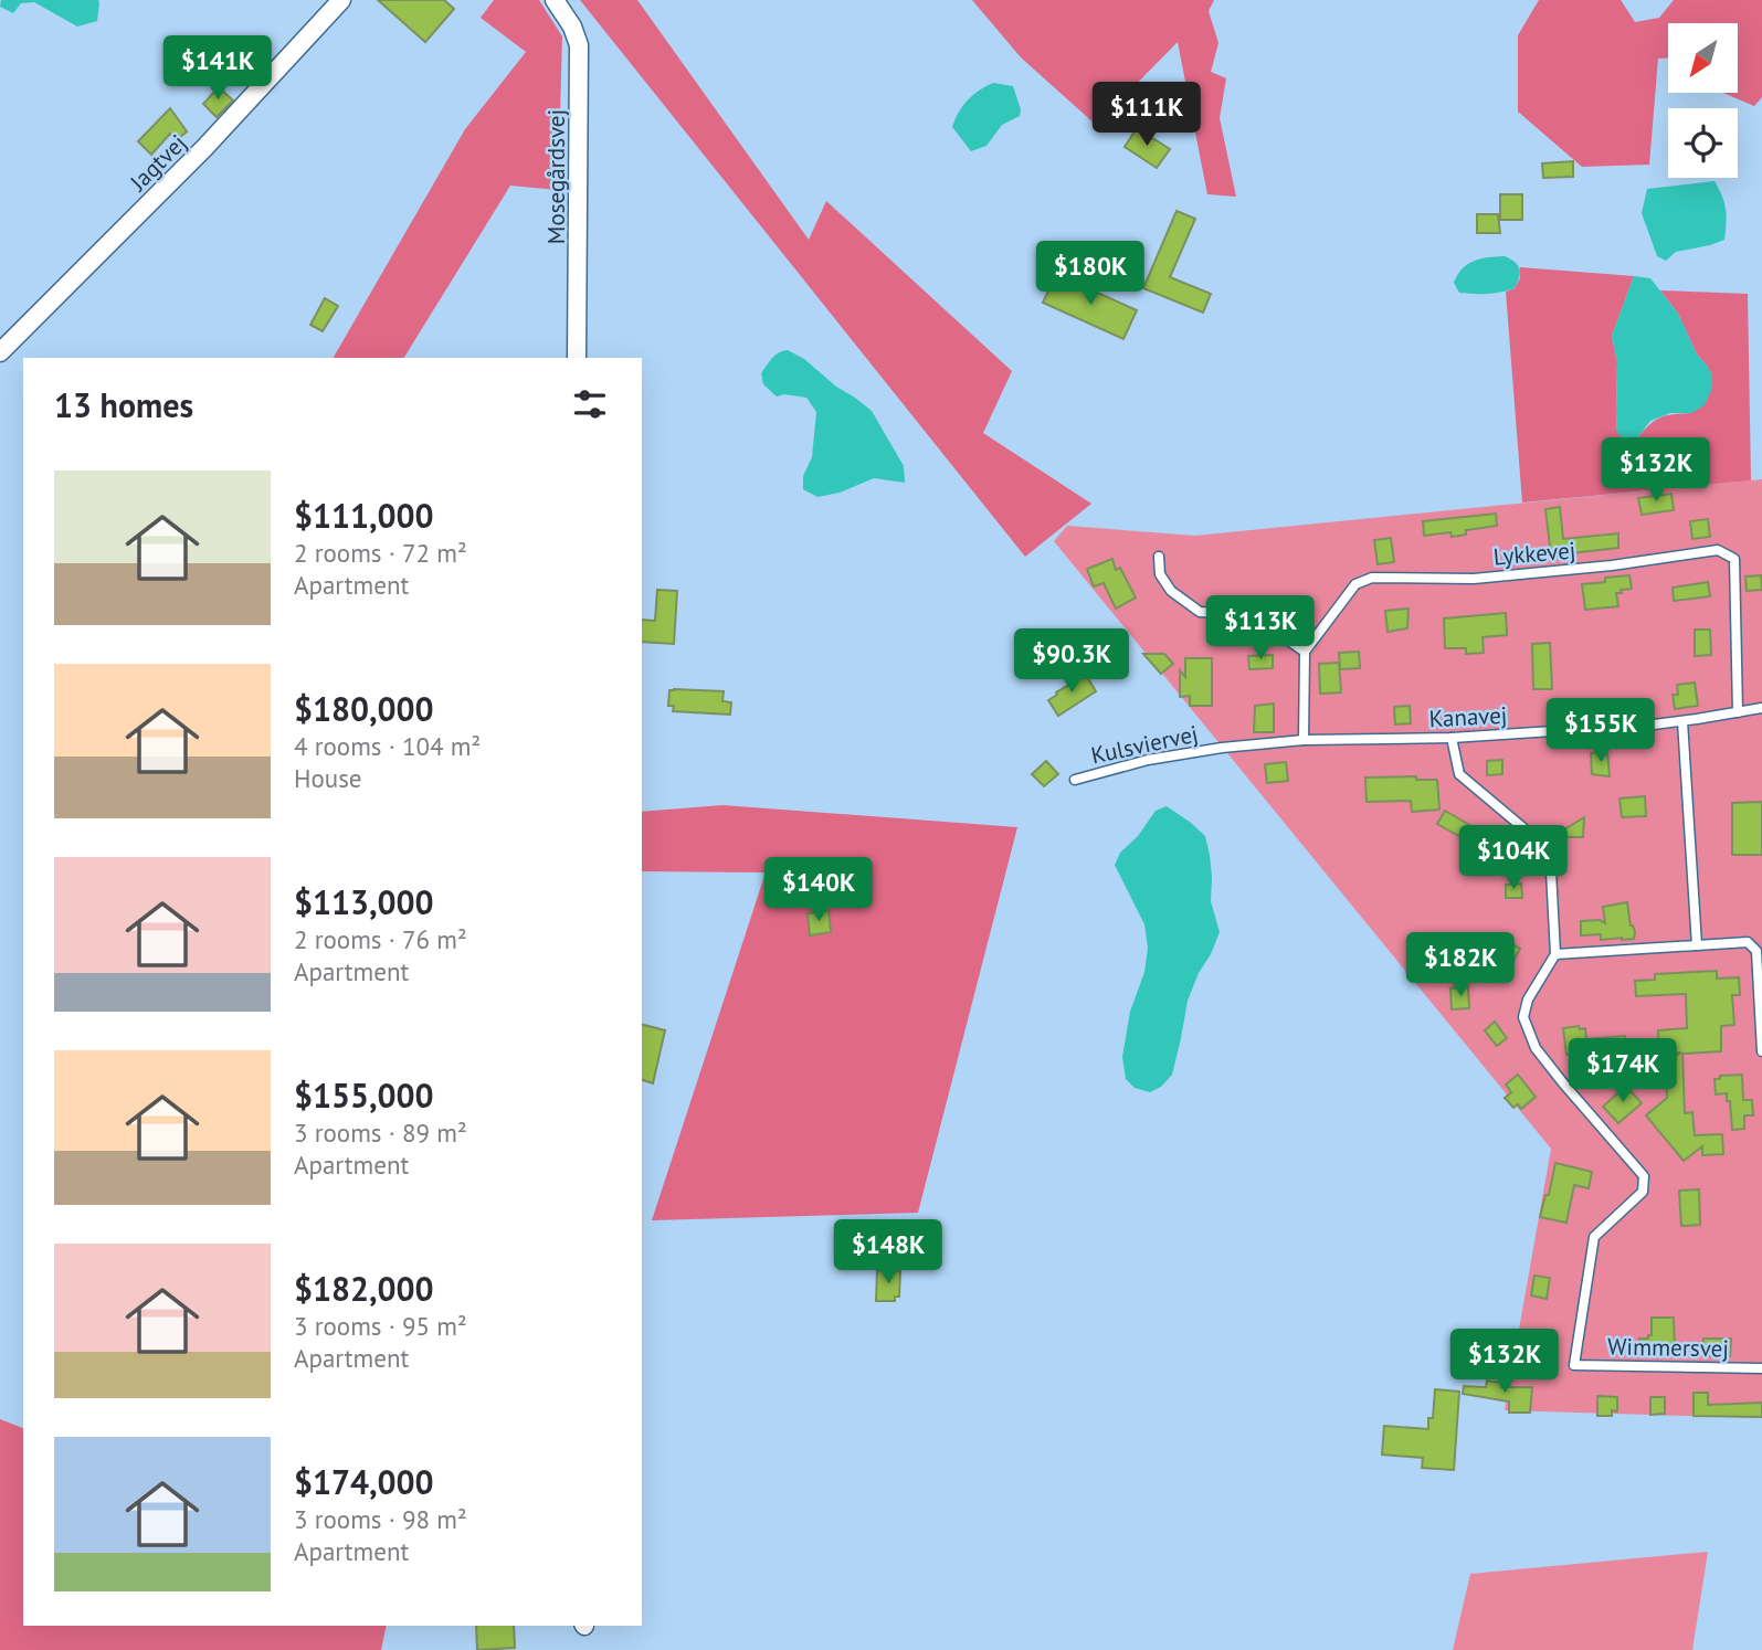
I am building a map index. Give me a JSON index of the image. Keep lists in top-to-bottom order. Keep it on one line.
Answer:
{"streets":{"street":["Jagtvej","Mosegårdsvej"],"lane":["Lykkevej","Kanavej","Kulsviervej","Wimmersvej"]},"crossings":[["Lykkevej","Kanavej"],["Kanavej","Kulsviervej"]],"north":"bottom left","page":{"price":["$141K","$111K","$180K","$132K","$113K","$90.3K","$155K","$104K","$140K","$182K","$174K","$148K","$132K"],"heading":"13 homes","list":[{"name":"$111,000","note":"2 rooms · 72 m² · Apartment"},{"name":"$180,000","note":"4 rooms · 104 m² · House"},{"name":"$113,000","note":"2 rooms · 76 m² · Apartment"},{"name":"$155,000","note":"3 rooms · 89 m² · Apartment"},{"name":"$182,000","note":"3 rooms · 95 m² · Apartment"},{"name":"$174,000","note":"3 rooms · 98 m² · Apartment"}]}}
